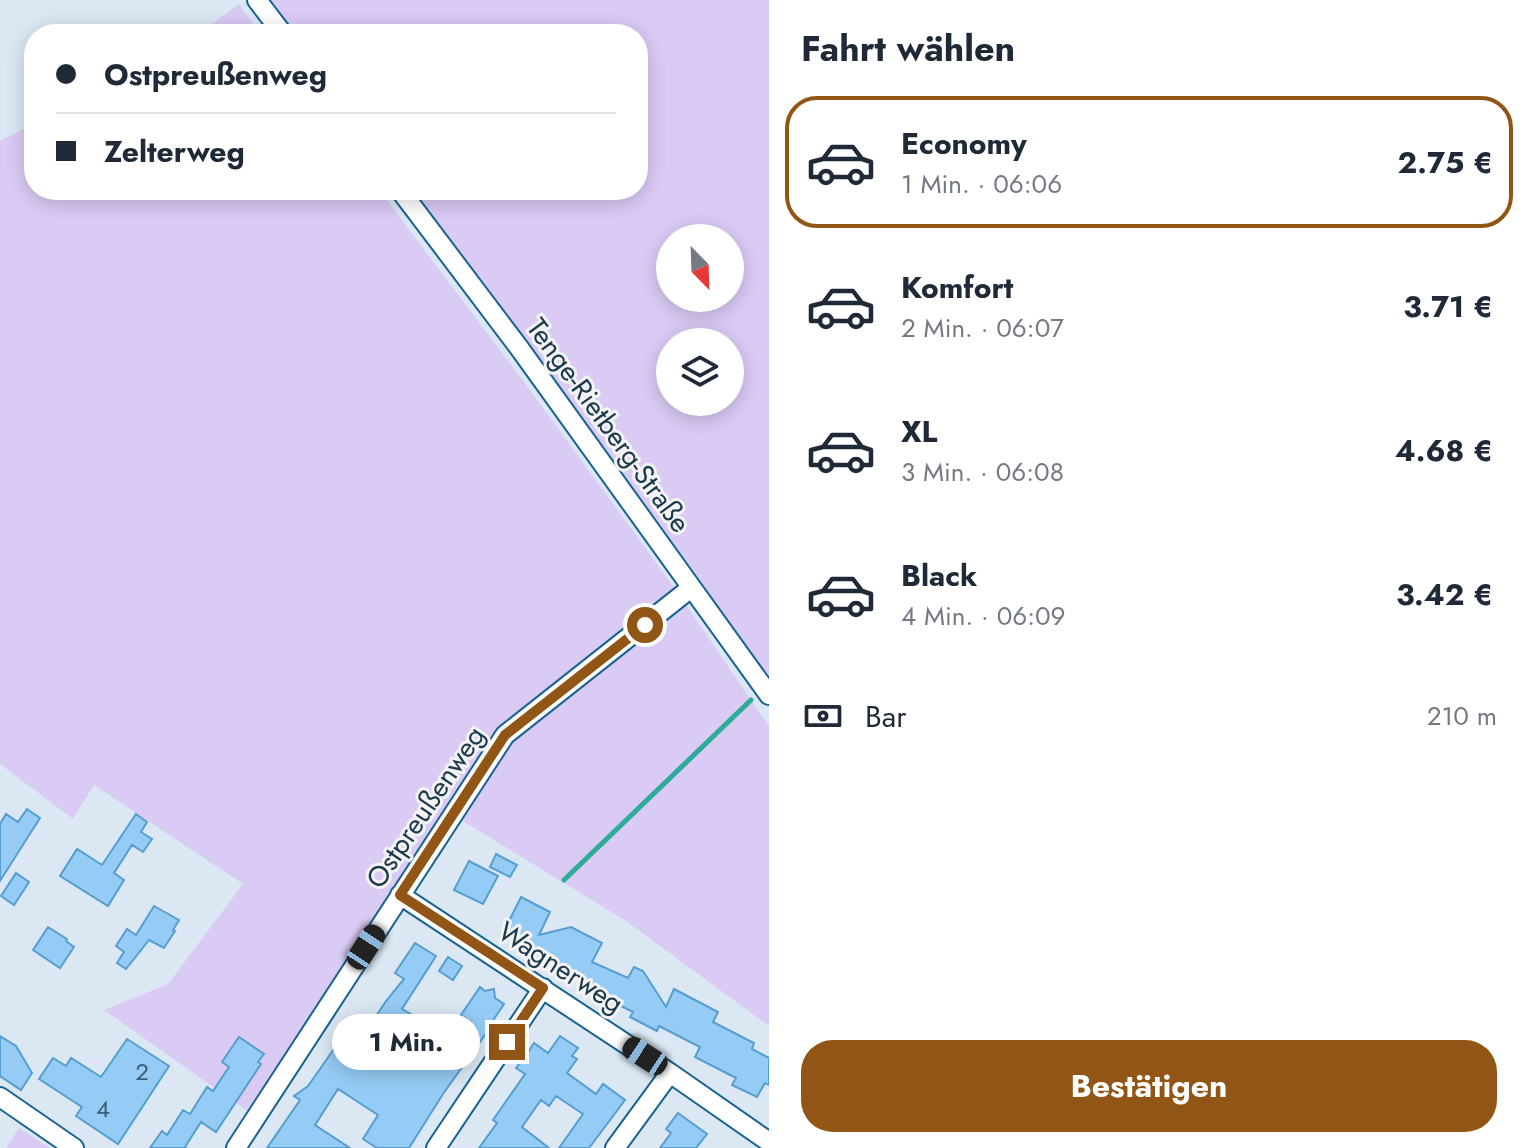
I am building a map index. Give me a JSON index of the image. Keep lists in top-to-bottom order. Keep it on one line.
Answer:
{"streets":{"street":["Tenge-Rietberg-Straße","Ostpreußenweg","Wagnerweg"]},"crossings":[["Tenge-Rietberg-Straße","Ostpreußenweg"],["Ostpreußenweg","Wagnerweg"]],"house_numbers":["2","4"],"north":"bottom right","page":{"heading":"Fahrt wählen","banner":["Ostpreußenweg","Zelterweg"],"list":[{"name":"Economy","note":"1 Min. · 06:06","value":"2.75 €"},{"name":"Komfort","note":"2 Min. · 06:07","value":"3.71 €"},{"name":"XL","note":"3 Min. · 06:08","value":"4.68 €"},{"name":"Black","note":"4 Min. · 06:09","value":"3.42 €"}],"pay":["Bar","210 m"],"bubble":"1 Min.","buttons":"Bestätigen"}}
